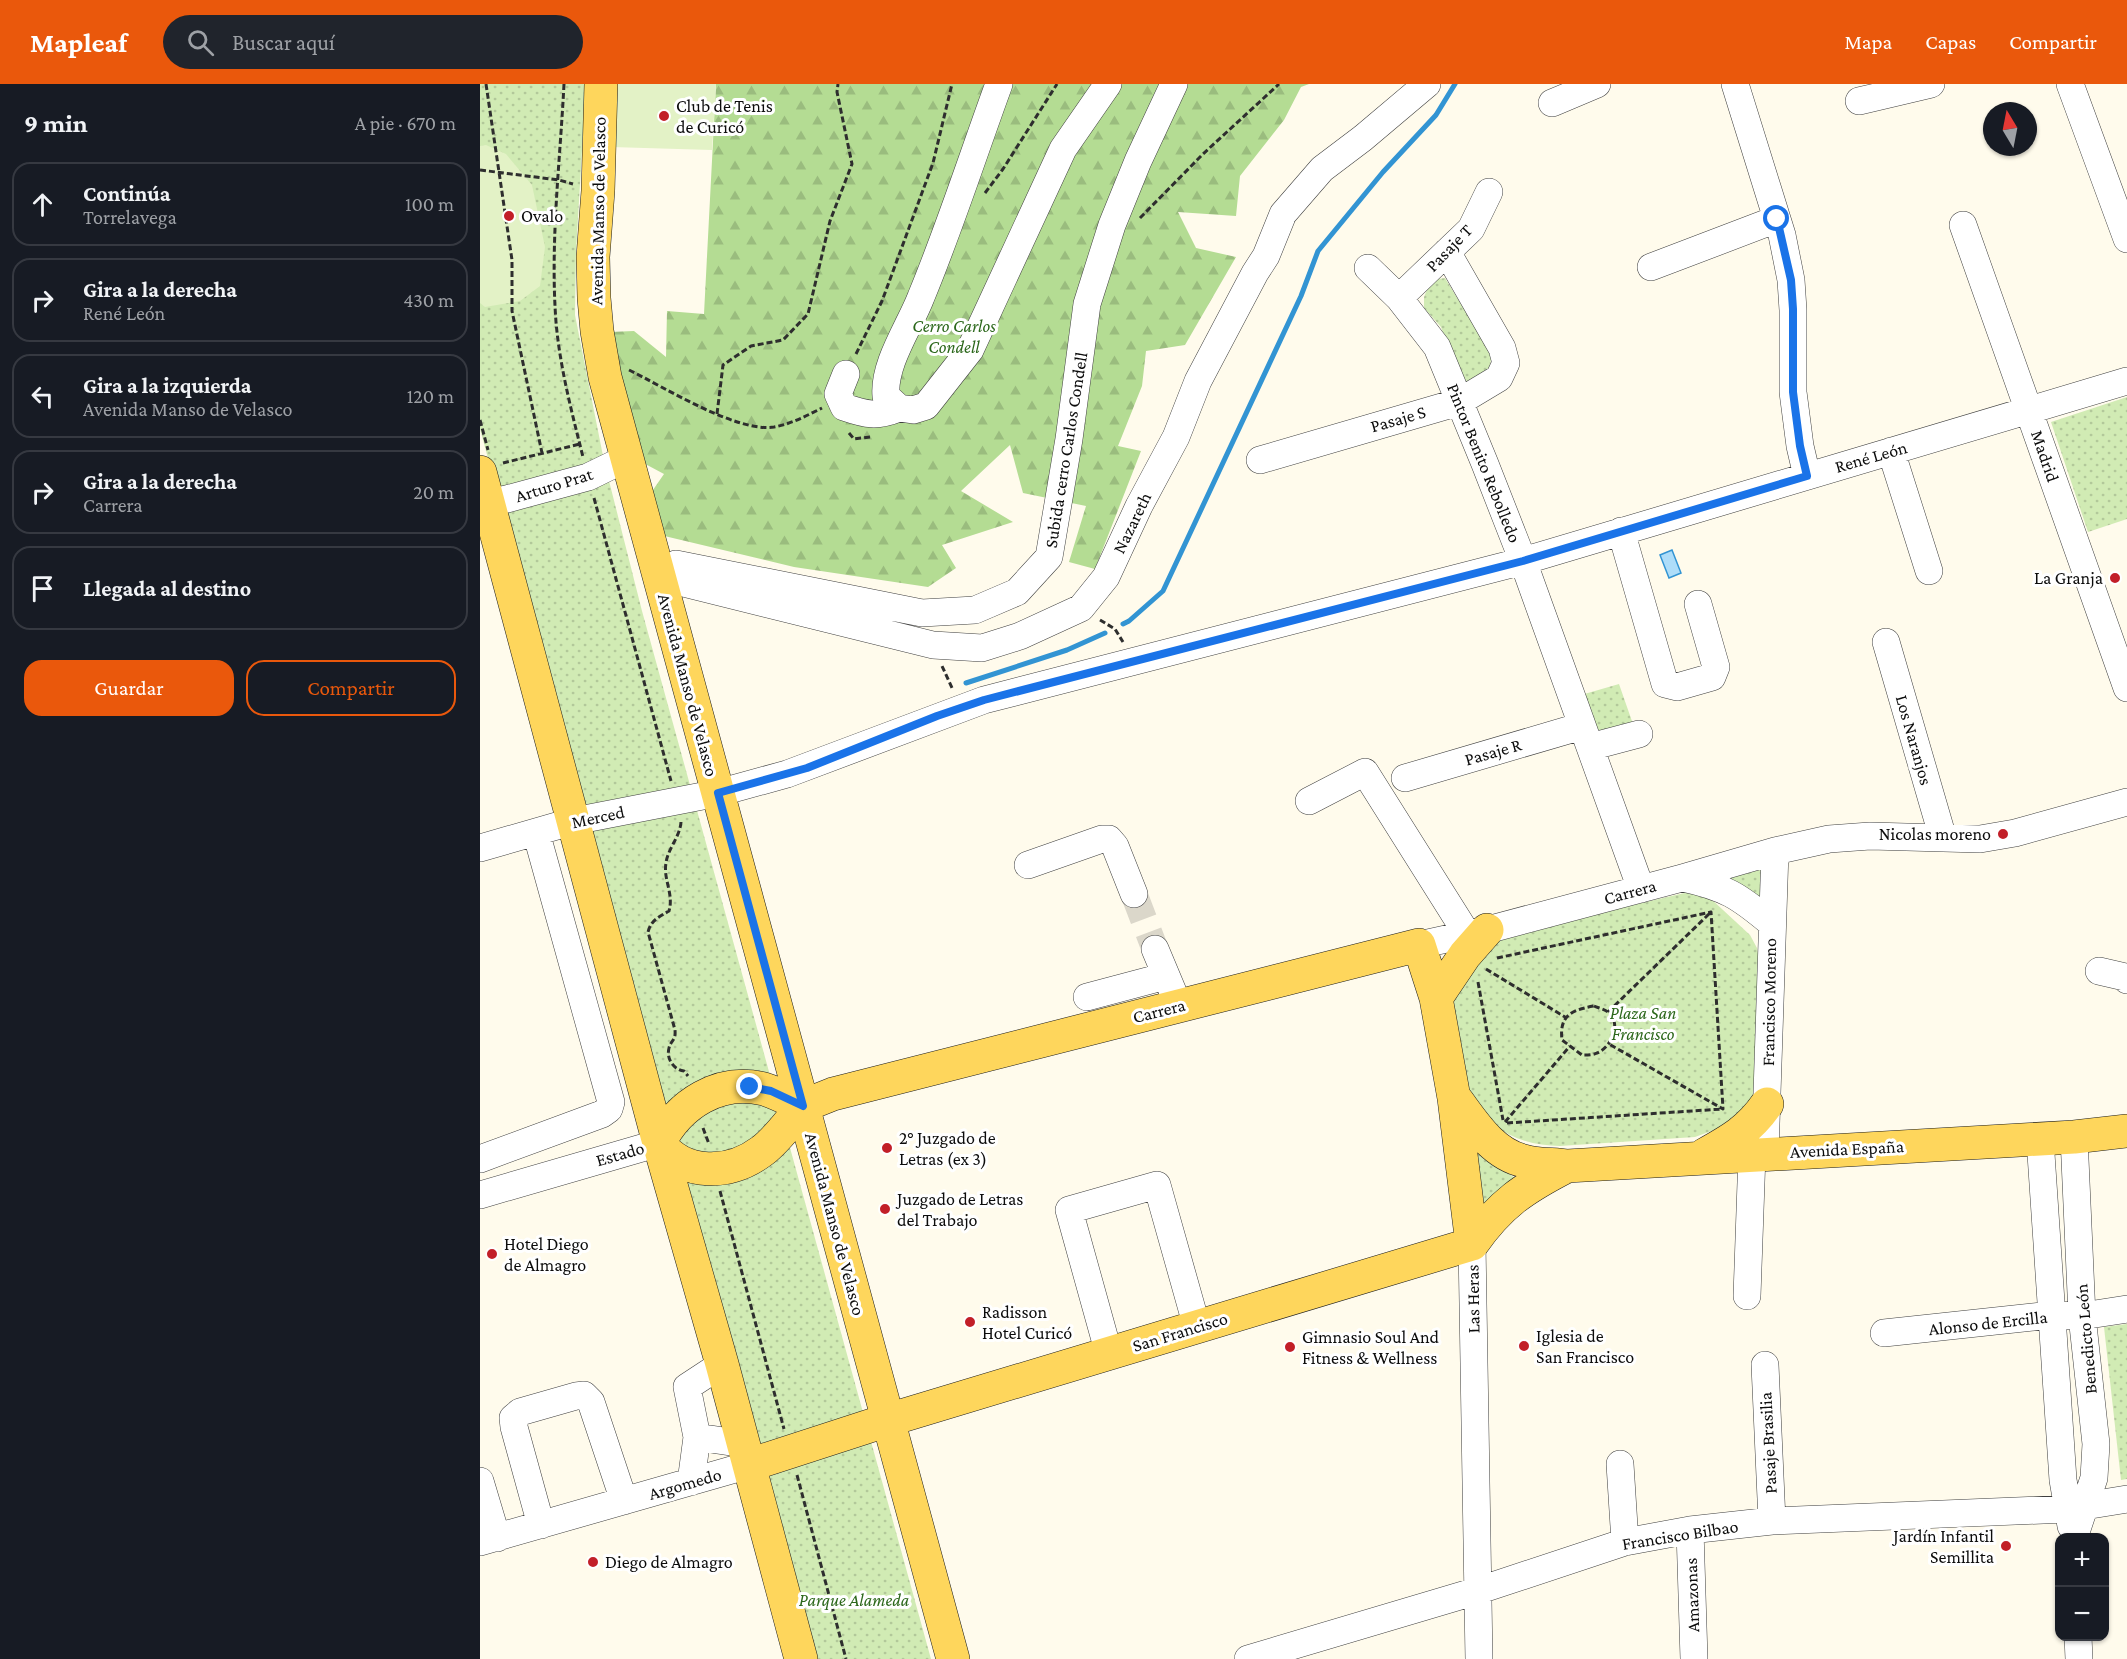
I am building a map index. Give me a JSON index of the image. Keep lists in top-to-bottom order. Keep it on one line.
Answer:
{"streets":{"main road":["Avenida Manso de Velasco","Carrera","Avenida España","Estado","Las Heras","San Francisco","Argomedo"],"street":["Pasaje T","Pasaje S","Subida cerro Carlos Condell","Madrid","René León","Pintor Benito Rebolledo","Arturo Prat","Nazareth","Los Naranjos","Pasaje R","Merced","Francisco Moreno","Alonso de Ercilla","Benedicto León","Pasaje Brasilia","Francisco Bilbao","Amazonas"]},"crossings":[["Avenida Manso de Velasco","Subida cerro Carlos Condell"],["Avenida Manso de Velasco","René León"],["Avenida Manso de Velasco","Arturo Prat"],["Avenida Manso de Velasco","Nazareth"],["Avenida Manso de Velasco","Merced"],["Avenida Manso de Velasco","Carrera"],["Avenida Manso de Velasco","Estado"],["Avenida Manso de Velasco","San Francisco"],["Avenida Manso de Velasco","Argomedo"],["Pasaje T","Pasaje S"],["Pasaje T","Pintor Benito Rebolledo"],["Pasaje S","Pintor Benito Rebolledo"],["Subida cerro Carlos Condell","Nazareth"],["Madrid","René León"],["René León","Pintor Benito Rebolledo"],["René León","Merced"],["Pintor Benito Rebolledo","Pasaje R"],["Pintor Benito Rebolledo","Carrera"],["Los Naranjos","Carrera"],["Carrera","Francisco Moreno"],["Carrera","Estado"],["Carrera","Las Heras"],["Avenida España","Benedicto León"],["Las Heras","San Francisco"],["Las Heras","Francisco Bilbao"],["Alonso de Ercilla","Benedicto León"],["San Francisco","Argomedo"],["Benedicto León","Francisco Bilbao"],["Pasaje Brasilia","Francisco Bilbao"],["Francisco Bilbao","Amazonas"]],"parks":["Cerro Carlos Condell","Plaza San Francisco","Parque Alameda"],"places":["Club de Tenis de Curicó","Ovalo","La Granja","Nicolas moreno","2° Juzgado de Letras (ex 3)","Juzgado de Letras del Trabajo","Hotel Diego de Almagro","Radisson Hotel Curicó","Iglesia de San Francisco","Gimnasio Soul And Fitness & Wellness","Jardín Infantil Semillita","Diego de Almagro"],"north":"top","page":{"header":"Mapleaf","search":"Buscar aquí","nav":["Mapa","Capas","Compartir"],"heading":["9 min","A pie · 670 m"],"list":[["Continúa","Torrelavega","100 m"],["Gira a la derecha","René León","430 m"],["Gira a la izquierda","Avenida Manso de Velasco","120 m"],["Gira a la derecha","Carrera","20 m"],"Llegada al destino"],"buttons":["Guardar","Compartir"],"map_buttons":["+","−"]}}
